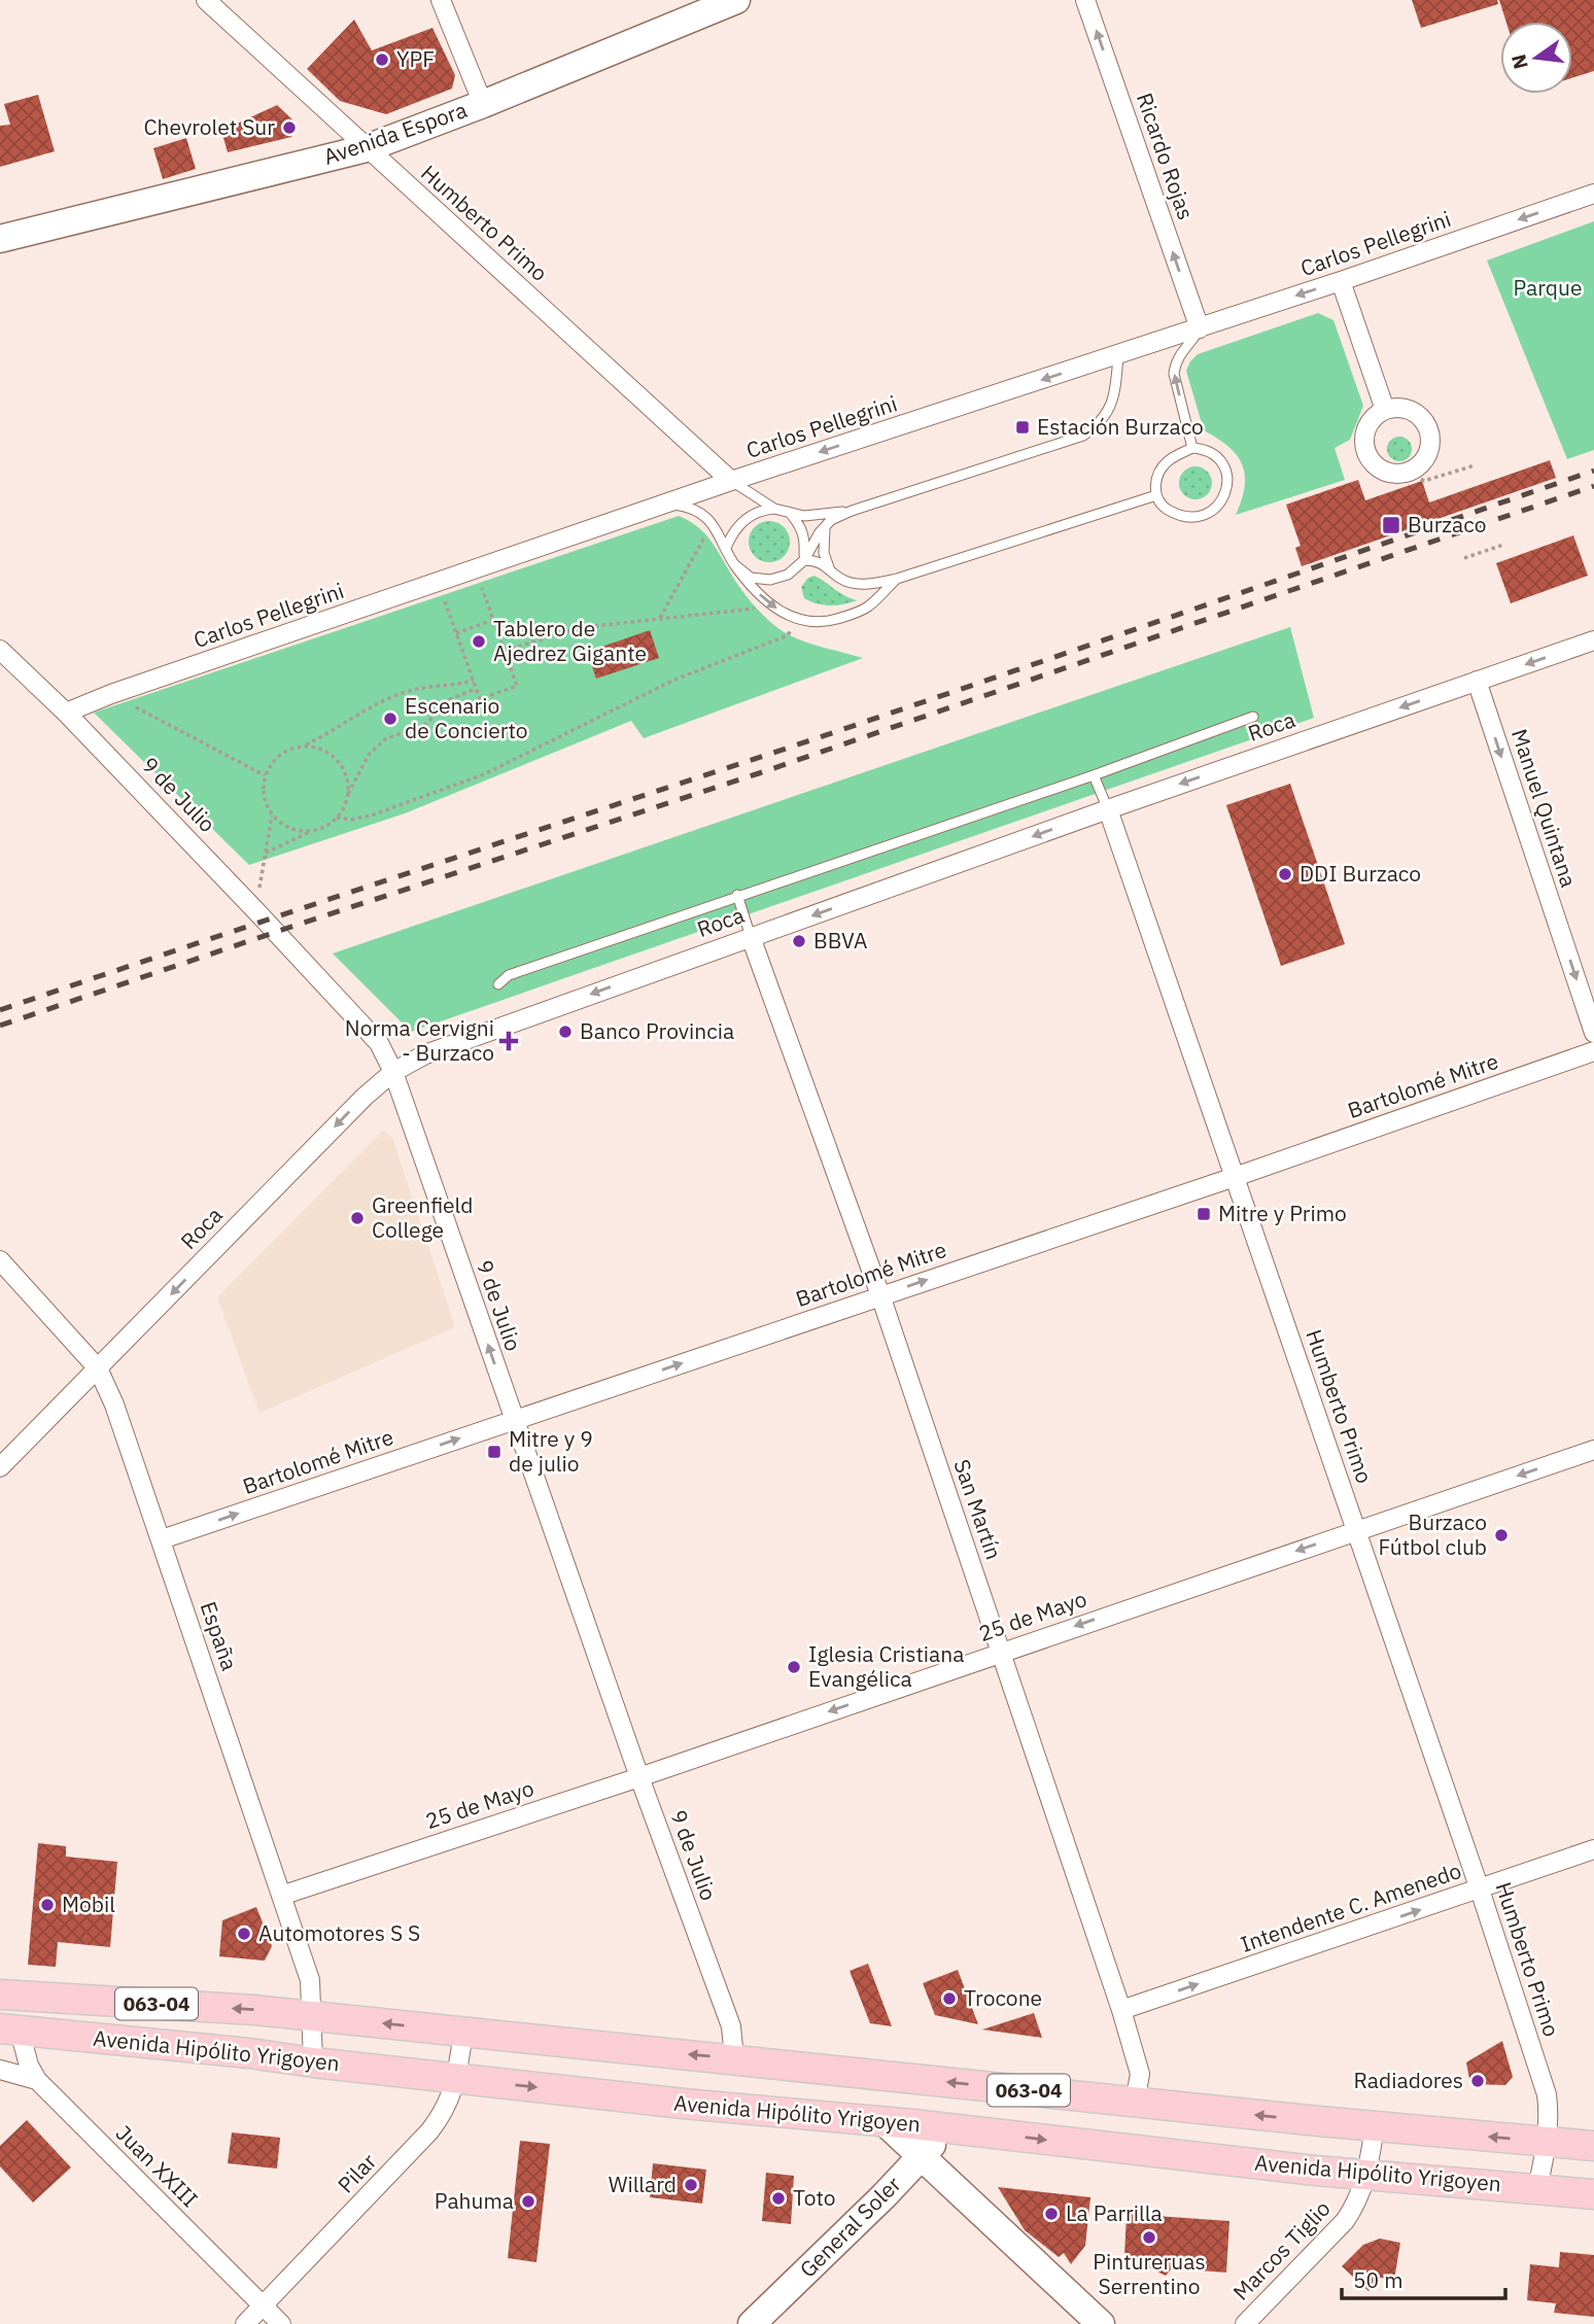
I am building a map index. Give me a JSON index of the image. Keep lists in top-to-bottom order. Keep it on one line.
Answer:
{"streets":{"main road":["Avenida Espora","063-04","Avenida Hipólito Yrigoyen","General Soler"],"street":["Ricardo Rojas","Humberto Primo","Carlos Pellegrini","Roca","9 de Julio","Manuel Quintana","Bartolomé Mitre","San Martín","25 de Mayo","España","Intendente C. Amenedo","Juan XXIII","Pilar","Marcos Tiglio"]},"crossings":[["Avenida Espora","Humberto Primo"],["Ricardo Rojas","Carlos Pellegrini"],["Humberto Primo","Carlos Pellegrini"],["Humberto Primo","Roca"],["Humberto Primo","Bartolomé Mitre"],["Humberto Primo","25 de Mayo"],["Humberto Primo","Intendente C. Amenedo"],["Humberto Primo","Avenida Hipólito Yrigoyen"],["Carlos Pellegrini","9 de Julio"],["Roca","9 de Julio"],["Roca","Manuel Quintana"],["Roca","San Martín"],["Roca","España"],["9 de Julio","Bartolomé Mitre"],["9 de Julio","25 de Mayo"],["9 de Julio","Avenida Hipólito Yrigoyen"],["Bartolomé Mitre","San Martín"],["Bartolomé Mitre","España"],["San Martín","25 de Mayo"],["San Martín","Intendente C. Amenedo"],["San Martín","Avenida Hipólito Yrigoyen"],["25 de Mayo","España"],["España","Avenida Hipólito Yrigoyen"],["Avenida Hipólito Yrigoyen","Juan XXIII"],["Avenida Hipólito Yrigoyen","Pilar"],["Avenida Hipólito Yrigoyen","General Soler"],["Avenida Hipólito Yrigoyen","Marcos Tiglio"],["Juan XXIII","Pilar"]],"one_way":["Ricardo Rojas","Carlos Pellegrini","Roca","Manuel Quintana","Bartolomé Mitre","25 de Mayo","Intendente C. Amenedo"],"parks":["Parque"],"places":{"other":["YPF","Chevrolet Sur","Tablero de Ajedrez Gigante","Escenario de Concierto","DDI Burzaco","BBVA","Banco Provincia","Greenfield College","Burzaco Fútbol club","Iglesia Cristiana Evangélica","Mobil","Automotores S S","Trocone","Radiadores","Willard","Toto","Pahuma","La Parrilla","Pintureruas Serrentino"],"transit":["Estación Burzaco","Burzaco","Mitre y Primo","Mitre y 9 de julio"],"health":["Norma Cervigni - Burzaco"]},"scale_bar":"50 m","north":"left"}
